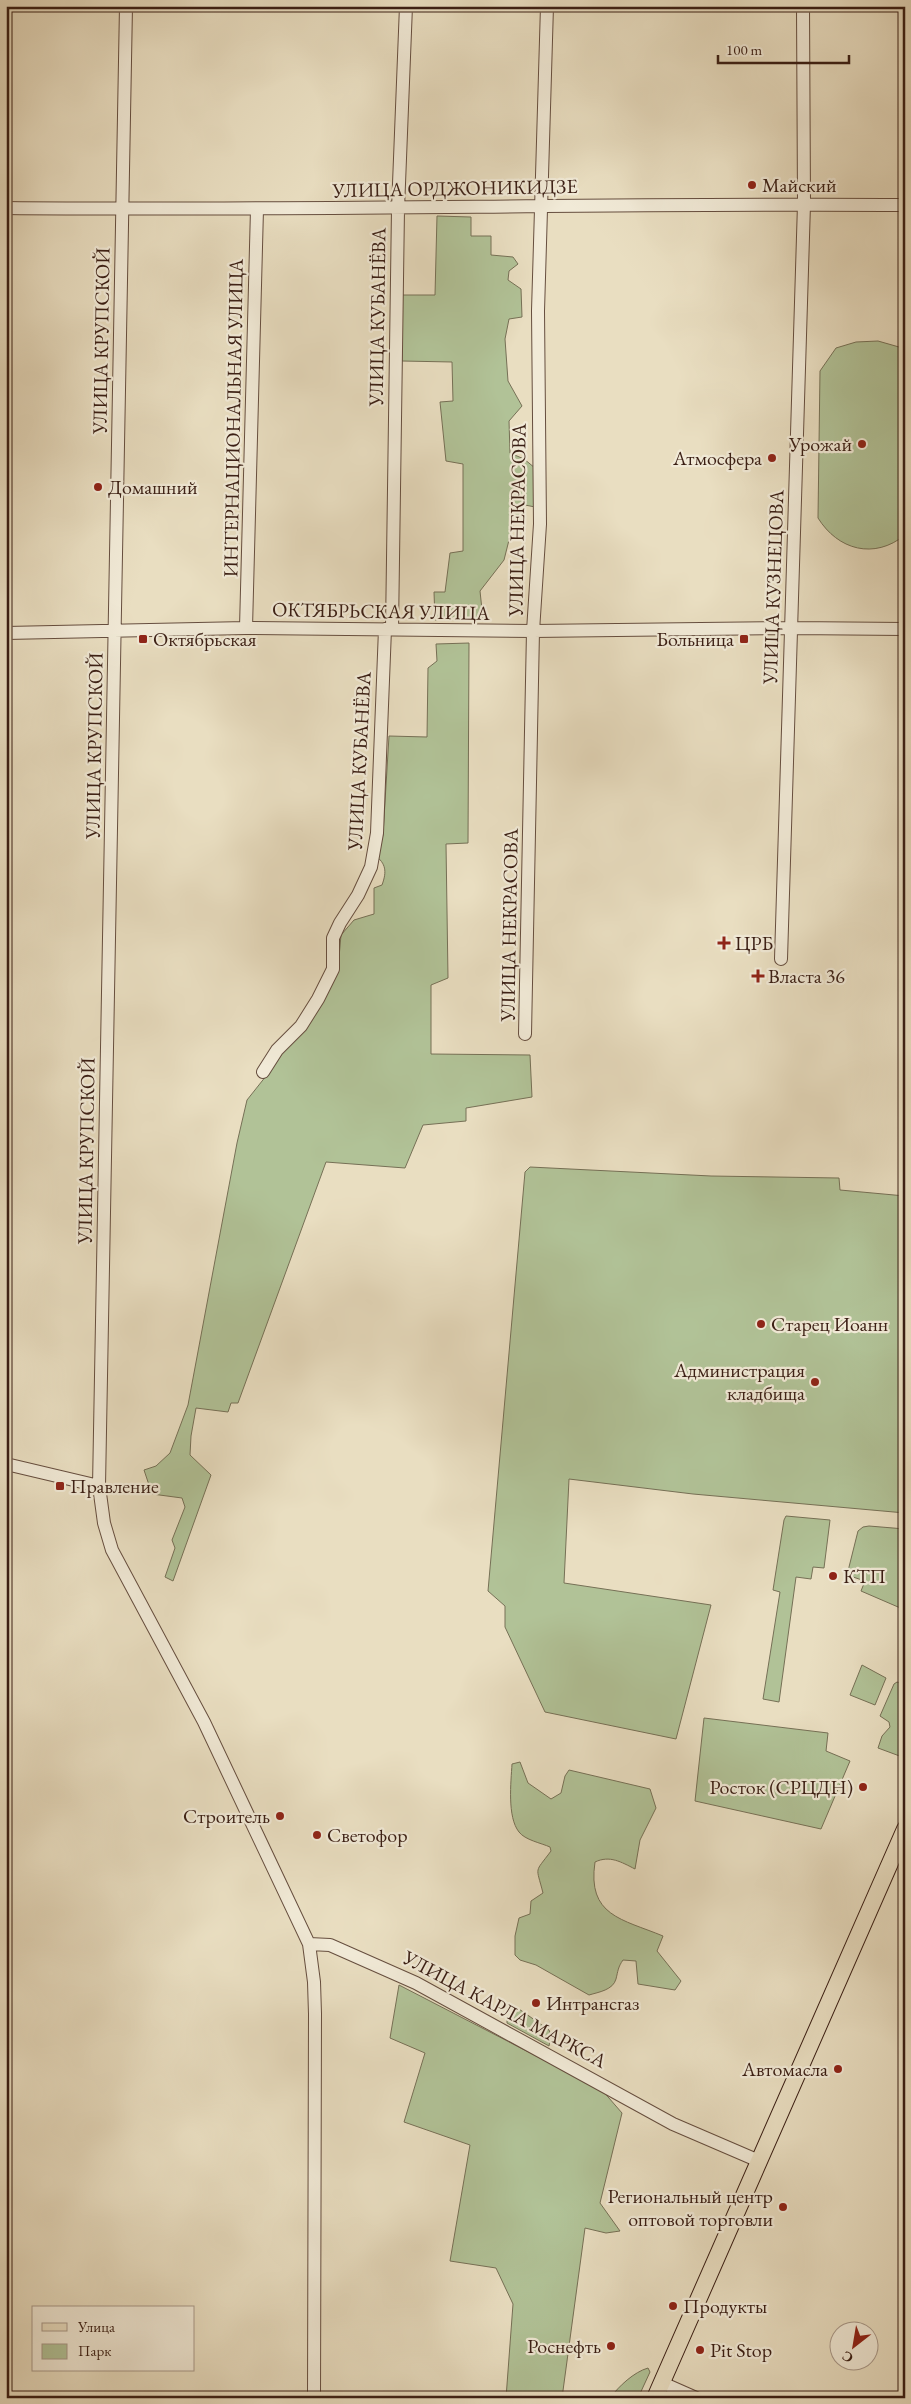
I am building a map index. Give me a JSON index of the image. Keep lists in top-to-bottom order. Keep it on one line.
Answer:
{"streets":{"street":["УЛИЦА ОРДЖОНИКИДЗЕ","УЛИЦА КУБАНЁВА","УЛИЦА КРУПСКОЙ","ИНТЕРНАЦИОНАЛЬНАЯ УЛИЦА","УЛИЦА НЕКРАСОВА","УЛИЦА КУЗНЕЦОВА","ОКТЯБРЬСКАЯ УЛИЦА","УЛИЦА КАРЛА МАРКСА"]},"crossings":[["УЛИЦА ОРДЖОНИКИДЗЕ","УЛИЦА КУБАНЁВА"],["УЛИЦА ОРДЖОНИКИДЗЕ","УЛИЦА КРУПСКОЙ"],["УЛИЦА ОРДЖОНИКИДЗЕ","ИНТЕРНАЦИОНАЛЬНАЯ УЛИЦА"],["УЛИЦА ОРДЖОНИКИДЗЕ","УЛИЦА НЕКРАСОВА"],["УЛИЦА ОРДЖОНИКИДЗЕ","УЛИЦА КУЗНЕЦОВА"],["УЛИЦА КУБАНЁВА","ОКТЯБРЬСКАЯ УЛИЦА"],["УЛИЦА КРУПСКОЙ","ОКТЯБРЬСКАЯ УЛИЦА"],["УЛИЦА КРУПСКОЙ","УЛИЦА КАРЛА МАРКСА"],["ИНТЕРНАЦИОНАЛЬНАЯ УЛИЦА","ОКТЯБРЬСКАЯ УЛИЦА"],["УЛИЦА НЕКРАСОВА","ОКТЯБРЬСКАЯ УЛИЦА"],["УЛИЦА КУЗНЕЦОВА","ОКТЯБРЬСКАЯ УЛИЦА"]],"places":{"other":["Майский","Урожай","Атмосфера","Домашний","Старец Иоанн","Администрация кладбища","КТП","Росток (СРЦДН)","Строитель","Светофор","Интрансгаз","Автомасла","Региональный центр оптовой торговли","Продукты","Роснефть","Pit Stop"],"transit":["Октябрьская","Больница","Правление"],"health":["ЦРБ","Власта 36"]},"legend":["Улица","Парк"],"scale_bar":"100 m","north":"bottom left"}
